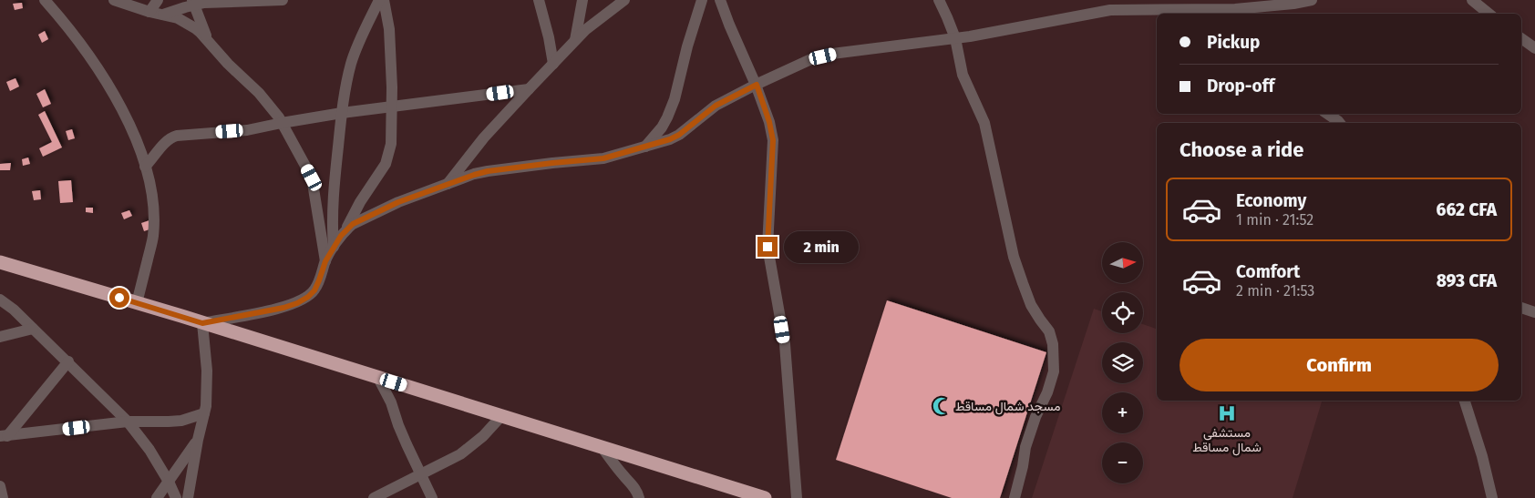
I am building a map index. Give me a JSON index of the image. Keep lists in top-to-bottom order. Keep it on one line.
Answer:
{"places":{"mosque":["مسجد شمال مساقط"],"hospital":["مستشفى شمال مساقط"]},"north":"right","page":{"banner":["Pickup","Drop-off"],"heading":"Choose a ride","list":[{"name":"Economy","note":"1 min · 21:52","value":"662 CFA"},{"name":"Comfort","note":"2 min · 21:53","value":"893 CFA"}],"bubble":"2 min","map_buttons":["+","−"],"buttons":"Confirm"}}
